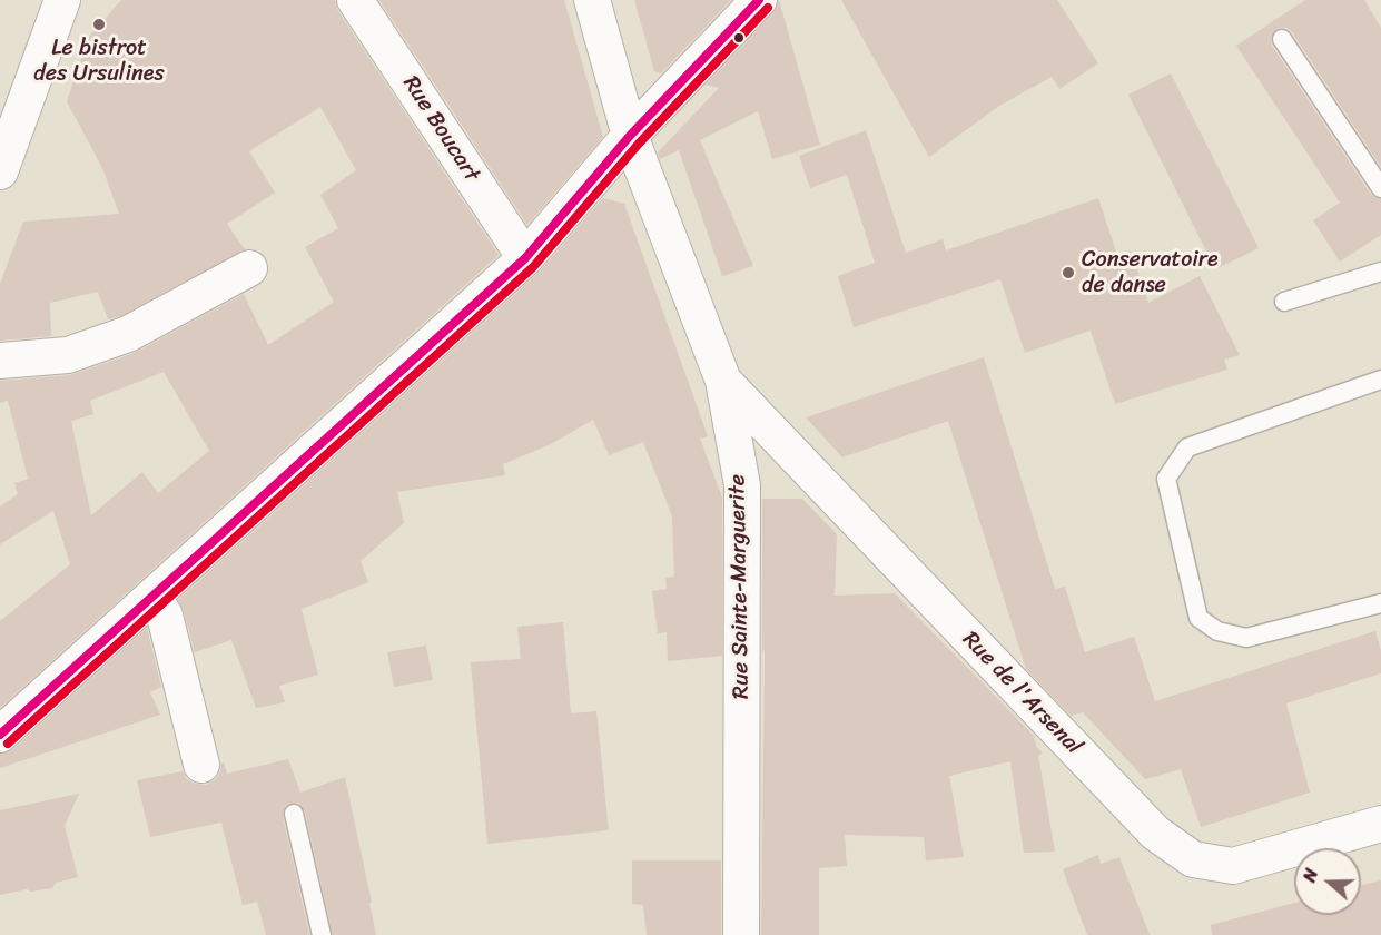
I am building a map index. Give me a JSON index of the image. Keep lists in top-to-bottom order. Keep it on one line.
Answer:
{"streets":{"street":["Rue Boucart","Rue Sainte-Marguerite","Rue de l'Arsenal"]},"crossings":[["Rue Sainte-Marguerite","Rue de l'Arsenal"]],"places":["Le bistrot des Ursulines","Conservatoire de danse"],"north":"left"}
